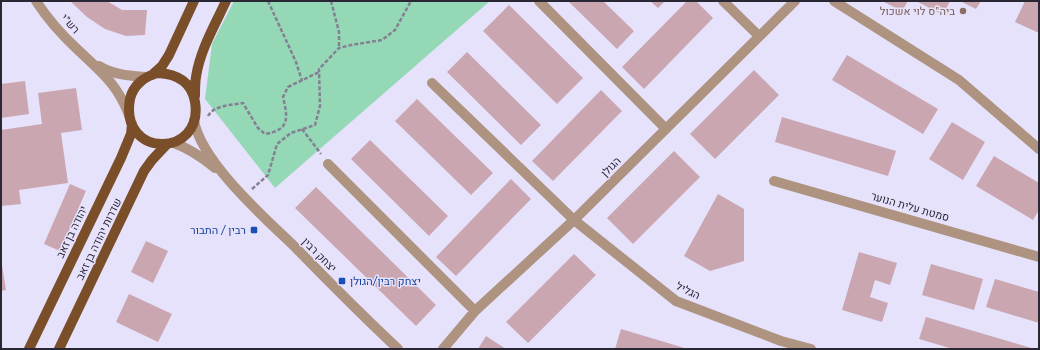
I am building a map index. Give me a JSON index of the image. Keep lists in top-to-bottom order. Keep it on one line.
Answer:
{"streets":{"main road":["יהודה בן זאב","שדרות יהודה בן זאב"],"street":["רש\"י","הגולן","סמטת עלית הנוער","יצחק רבין","הגליל"]},"crossings":[["רש\"י","יהודה בן זאב"],["רש\"י","שדרות יהודה בן זאב"],["רש\"י","יצחק רבין"],["הגולן","הגליל"],["יהודה בן זאב","שדרות יהודה בן זאב"],["יהודה בן זאב","יצחק רבין"],["שדרות יהודה בן זאב","יצחק רבין"]],"places":{"other":["ביה\"ס לוי אשכול"],"transit":["רבין / התבור","יצחק רבין/הגולן"]}}
